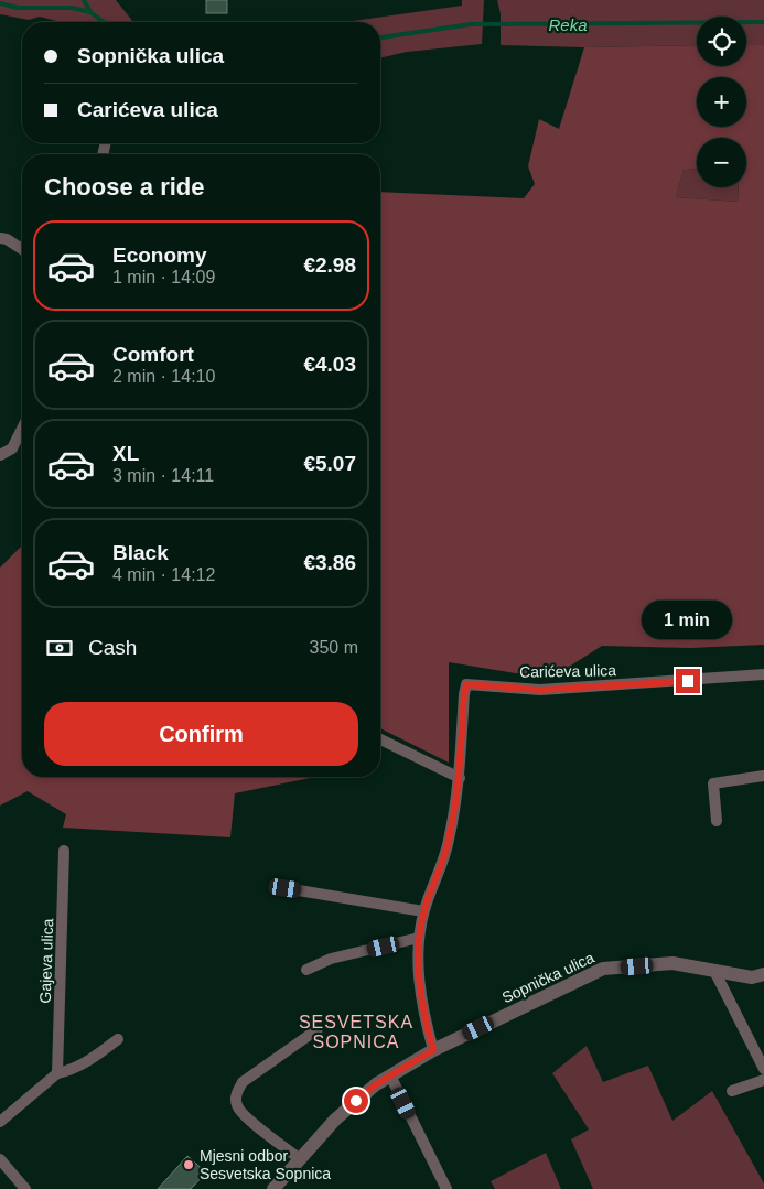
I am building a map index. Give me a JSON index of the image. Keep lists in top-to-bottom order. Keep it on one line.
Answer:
{"streets":{"street":["Carićeva ulica","Gajeva ulica","Sopnička ulica"]},"crossings":[["Carićeva ulica","Sopnička ulica"]],"districts":["SESVETSKA SOPNICA"],"water":["Reka"],"places":["Mjesni odbor Sesvetska Sopnica"],"page":{"map_buttons":["+","−"],"banner":["Sopnička ulica","Carićeva ulica"],"heading":"Choose a ride","list":[{"name":"Economy","note":"1 min · 14:09","value":"€2.98"},{"name":"Comfort","note":"2 min · 14:10","value":"€4.03"},{"name":"XL","note":"3 min · 14:11","value":"€5.07"},{"name":"Black","note":"4 min · 14:12","value":"€3.86"}],"bubble":"1 min","pay":["Cash","350 m"],"buttons":"Confirm"}}
